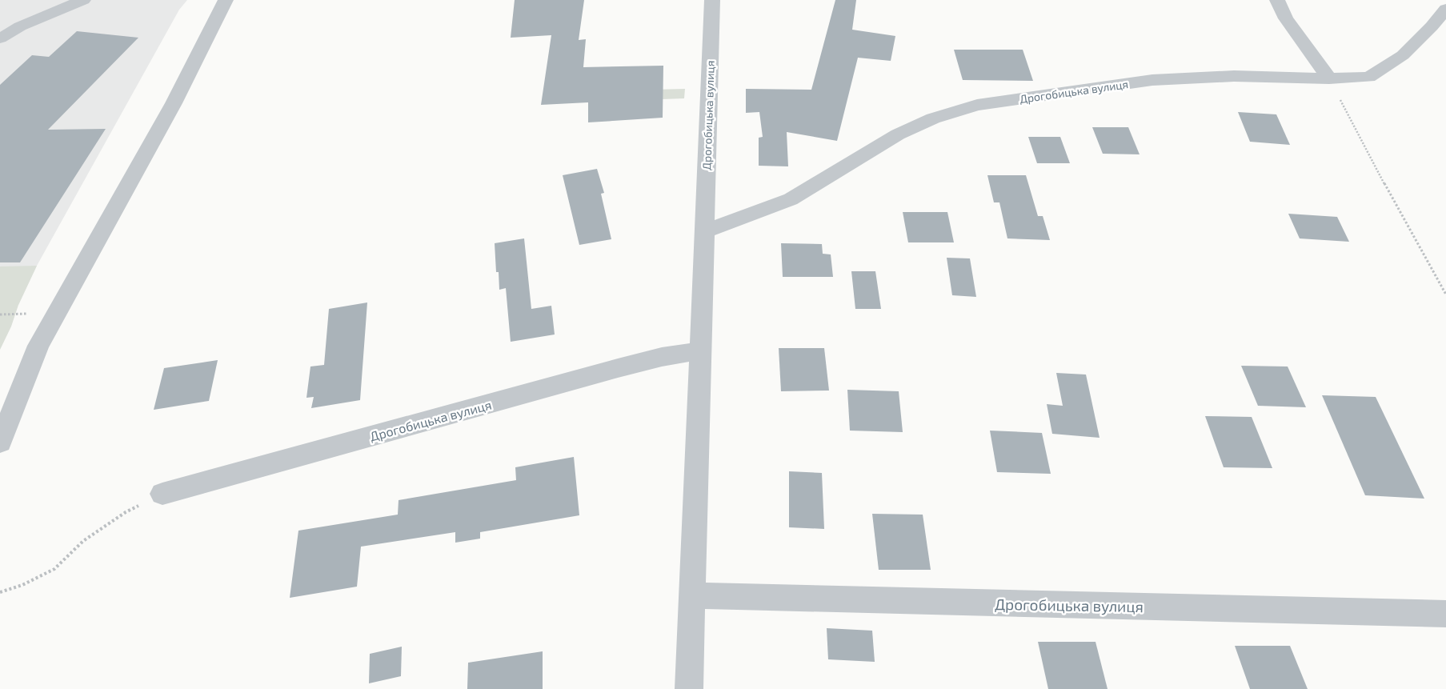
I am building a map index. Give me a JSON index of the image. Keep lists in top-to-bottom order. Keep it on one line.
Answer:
{"streets":{"street":["Дрогобицька вулиця"]}}
